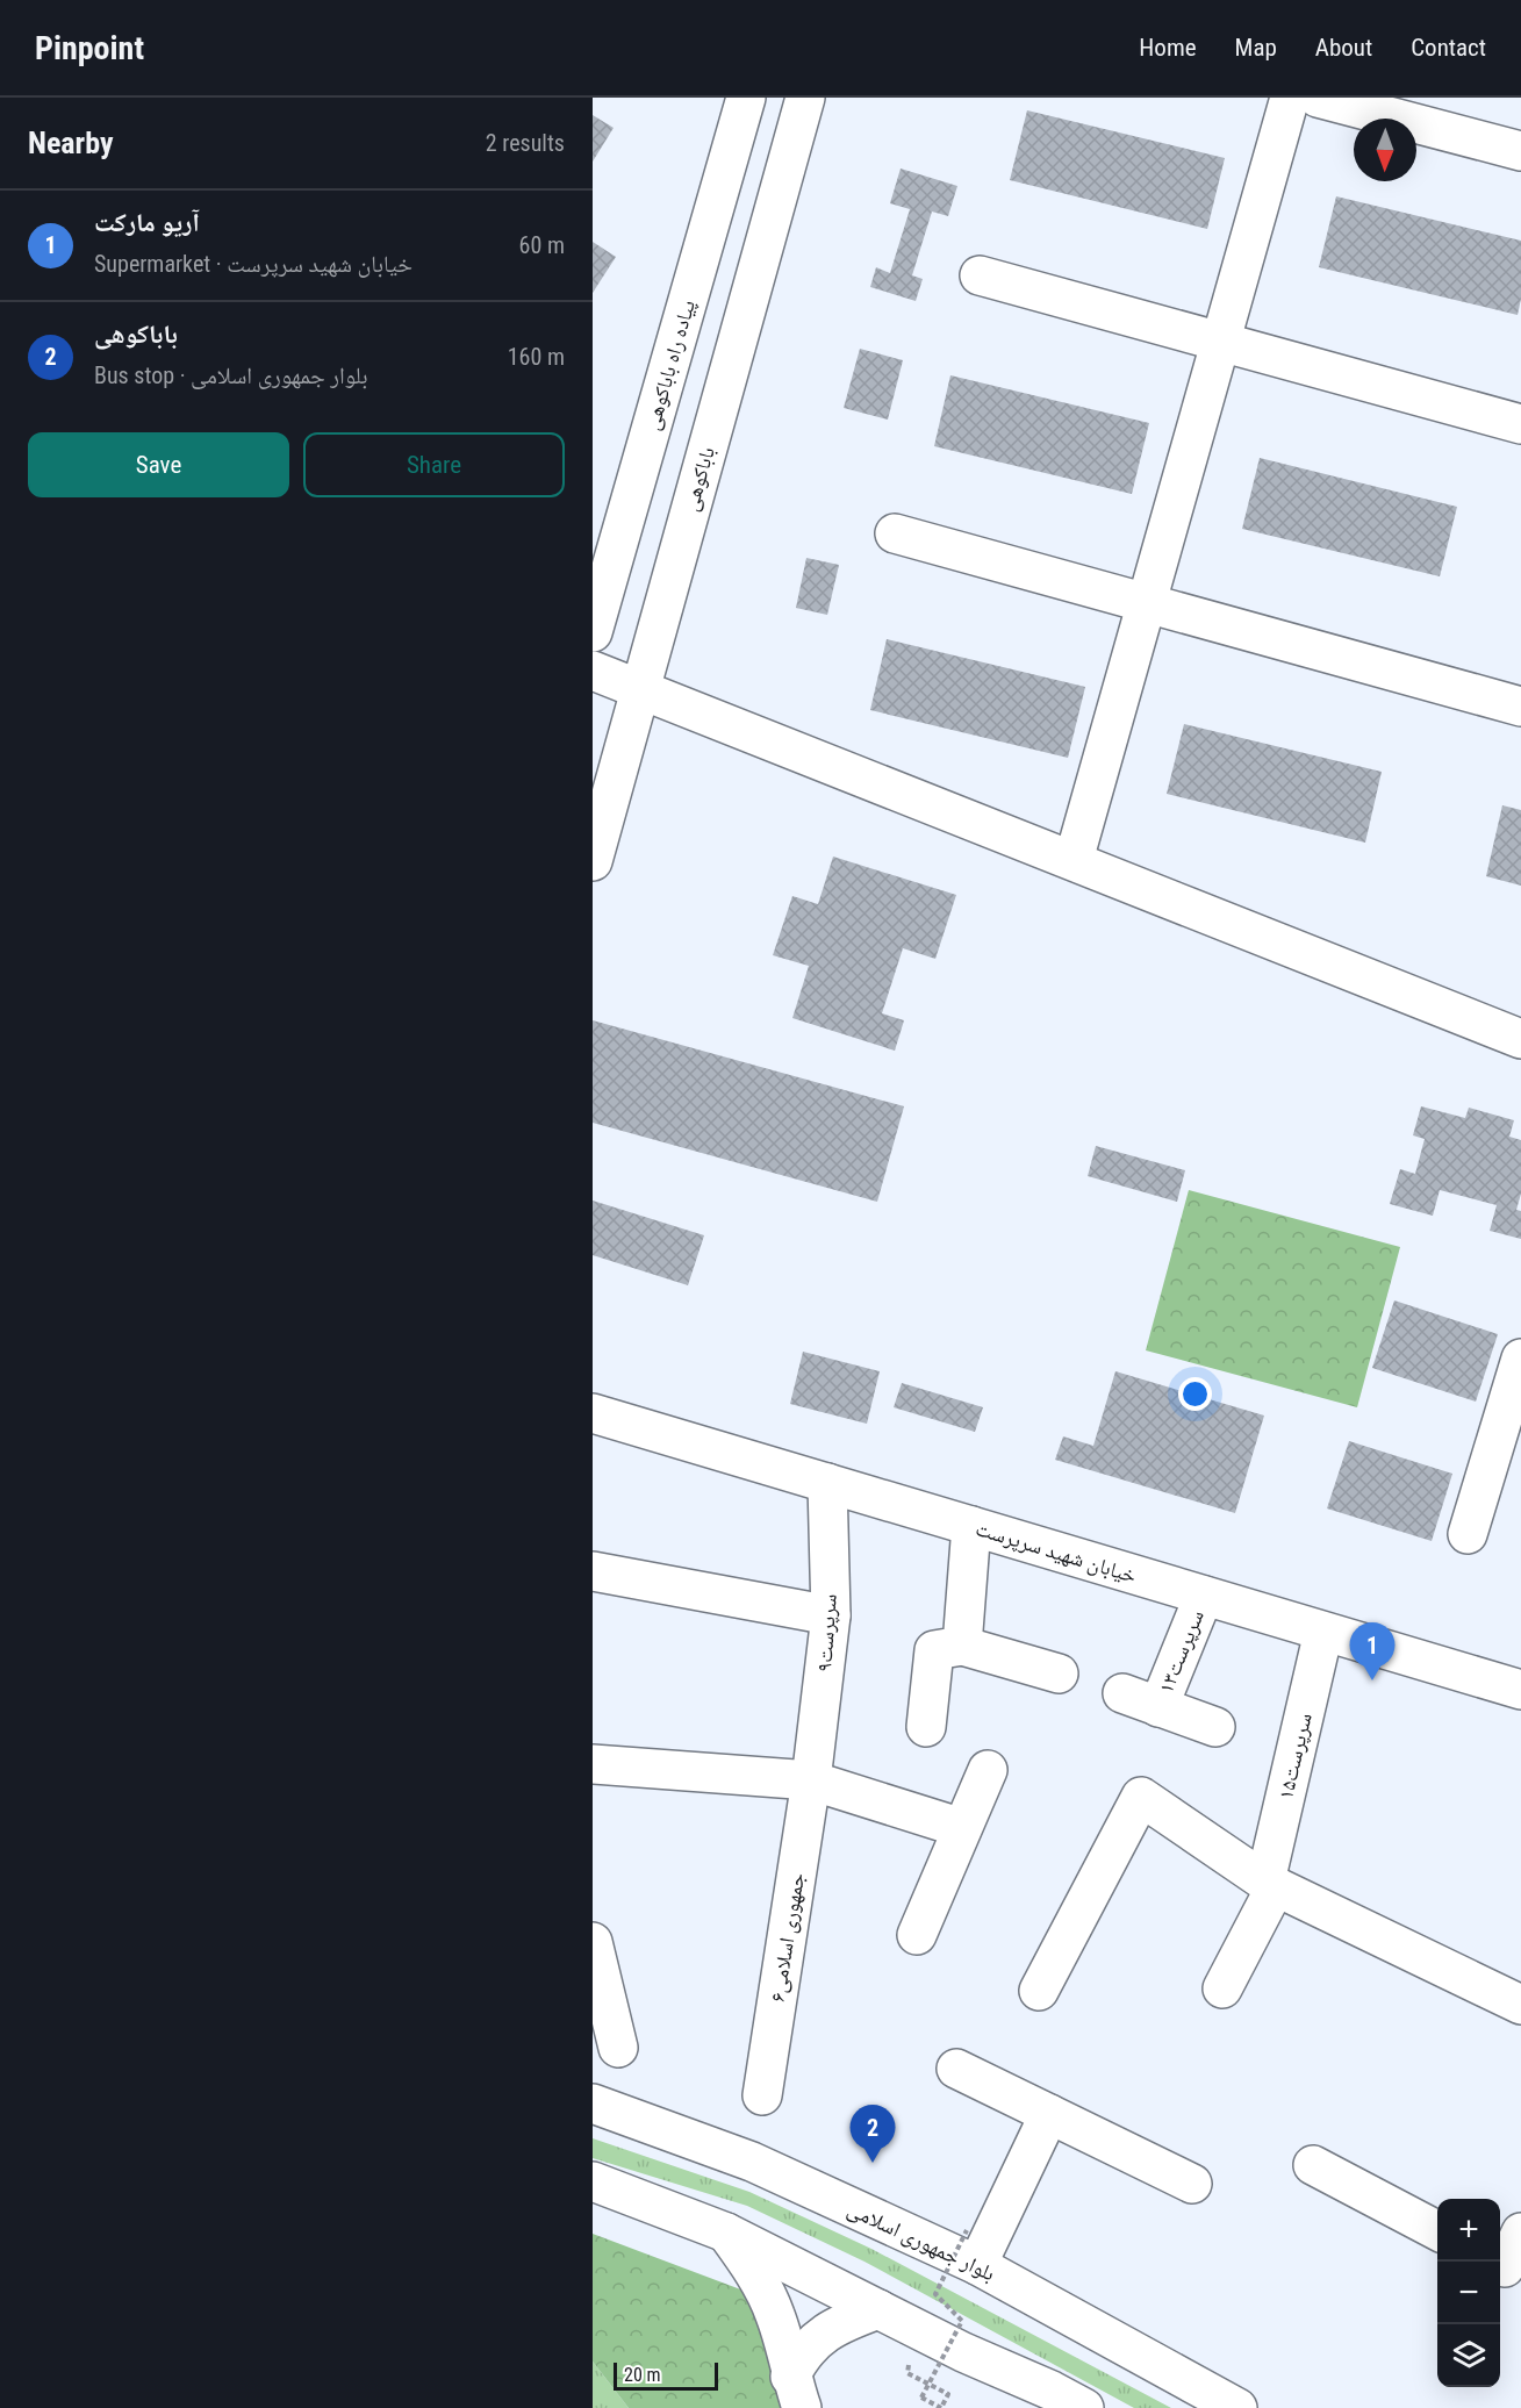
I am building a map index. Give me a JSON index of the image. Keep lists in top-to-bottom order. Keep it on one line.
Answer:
{"streets":{"street":["پیاده راه باباکوهی","باباکوهی","خیابان شهید سرپرست","سرپرست۹","سرپرست۱۳","سرپرست۱۵","جمهوری اسلامی۶","بلوار جمهوری اسلامی"]},"crossings":[["خیابان شهید سرپرست","سرپرست۹"],["خیابان شهید سرپرست","سرپرست۱۳"],["خیابان شهید سرپرست","سرپرست۱۵"],["سرپرست۹","جمهوری اسلامی۶"]],"scale_bar":"20 m","north":"bottom","page":{"header":"Pinpoint","nav":["Home","Map","About","Contact"],"heading":["Nearby","2 results"],"list":[{"mark":"1","name":"آریو مارکت","note":"Supermarket · خیابان شهید سرپرست","value":"60 m"},{"mark":"2","name":"باباکوهی","note":"Bus stop · بلوار جمهوری اسلامی","value":"160 m"}],"buttons":["Save","Share"],"pins":["1","2"],"map_buttons":["+","−"],"scale":"20 m"}}
